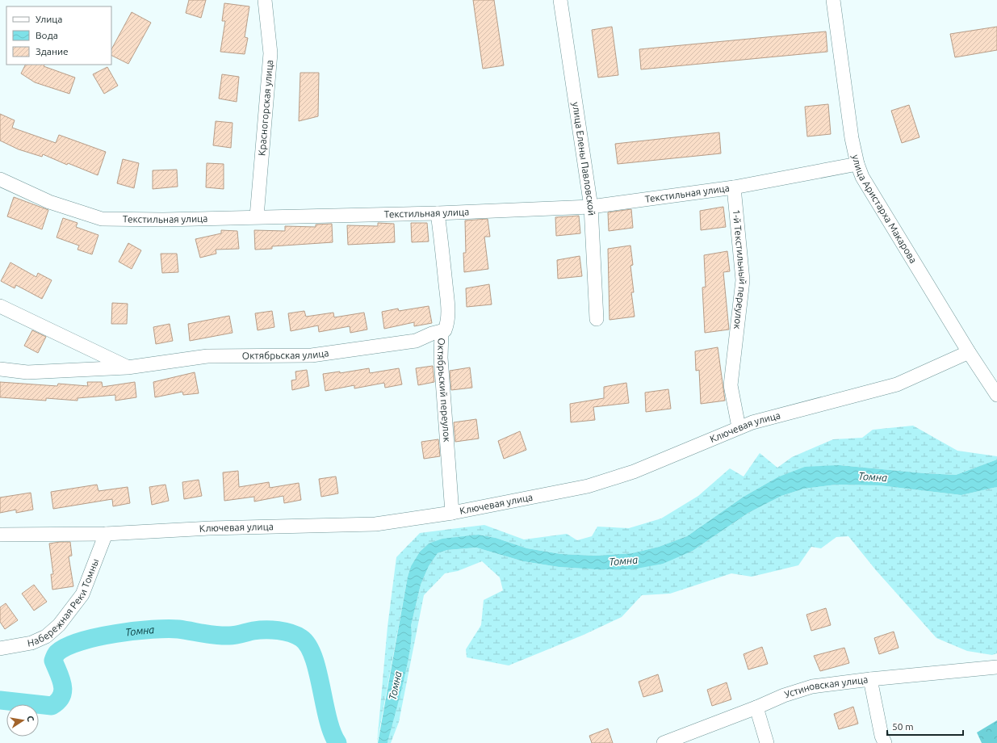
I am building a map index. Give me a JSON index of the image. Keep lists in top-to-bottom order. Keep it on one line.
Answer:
{"streets":{"street":["Красногорская улица","улица Елены Павловской","Текстильная улица","улица Аристарха Макарова","1-й Текстильный переулок","Октябрьская улица","Октябрьский переулок","Ключевая улица","Набережная Реки Томны","Устиновская улица"]},"crossings":[["Красногорская улица","Текстильная улица"],["улица Елены Павловской","Текстильная улица"],["Текстильная улица","улица Аристарха Макарова"],["Текстильная улица","1-й Текстильный переулок"],["Текстильная улица","Октябрьский переулок"],["улица Аристарха Макарова","Ключевая улица"],["1-й Текстильный переулок","Ключевая улица"],["Октябрьская улица","Октябрьский переулок"],["Октябрьский переулок","Ключевая улица"],["Ключевая улица","Набережная Реки Томны"]],"water":["Томна"],"legend":["Улица","Вода","Здание"],"scale_bar":"50 m","north":"right"}
